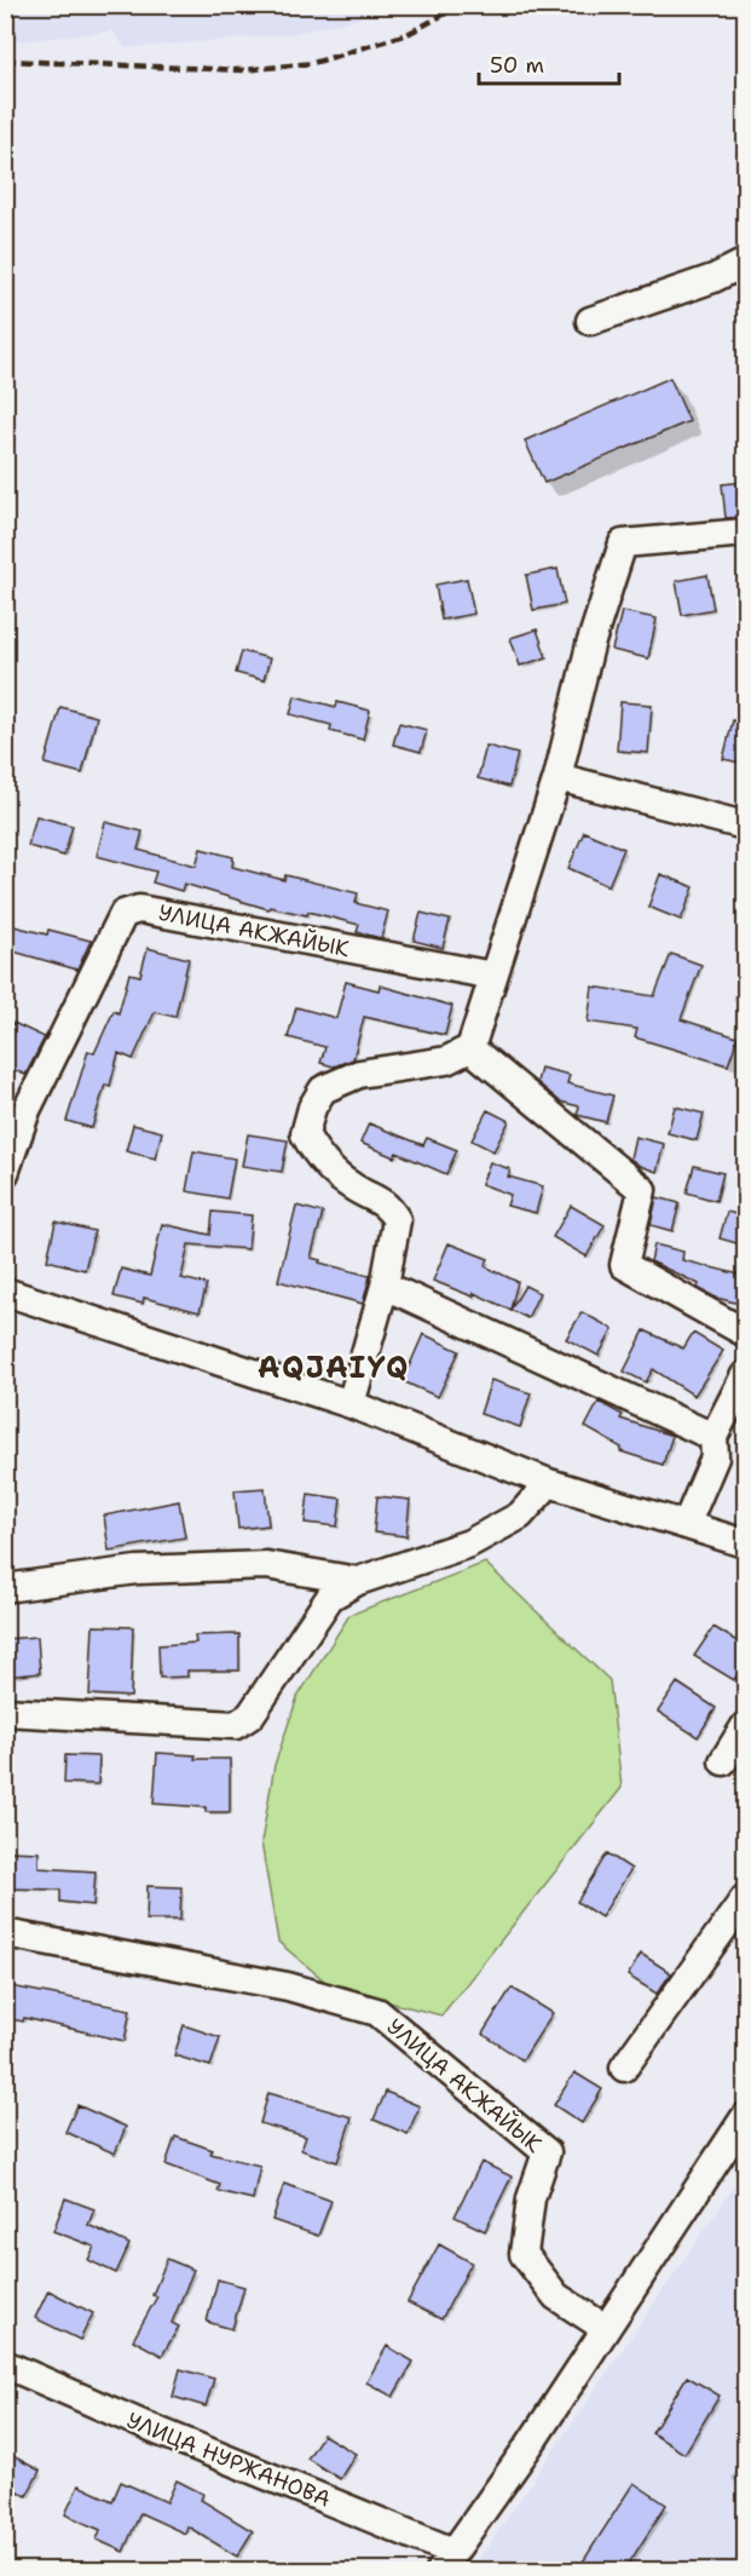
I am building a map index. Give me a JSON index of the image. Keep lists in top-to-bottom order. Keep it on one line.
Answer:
{"streets":{"street":["УЛИЦА АКЖАЙЫК","УЛИЦА НУРЖАНОВА"]},"districts":["AQJAIYQ"],"scale_bar":"50 m"}
